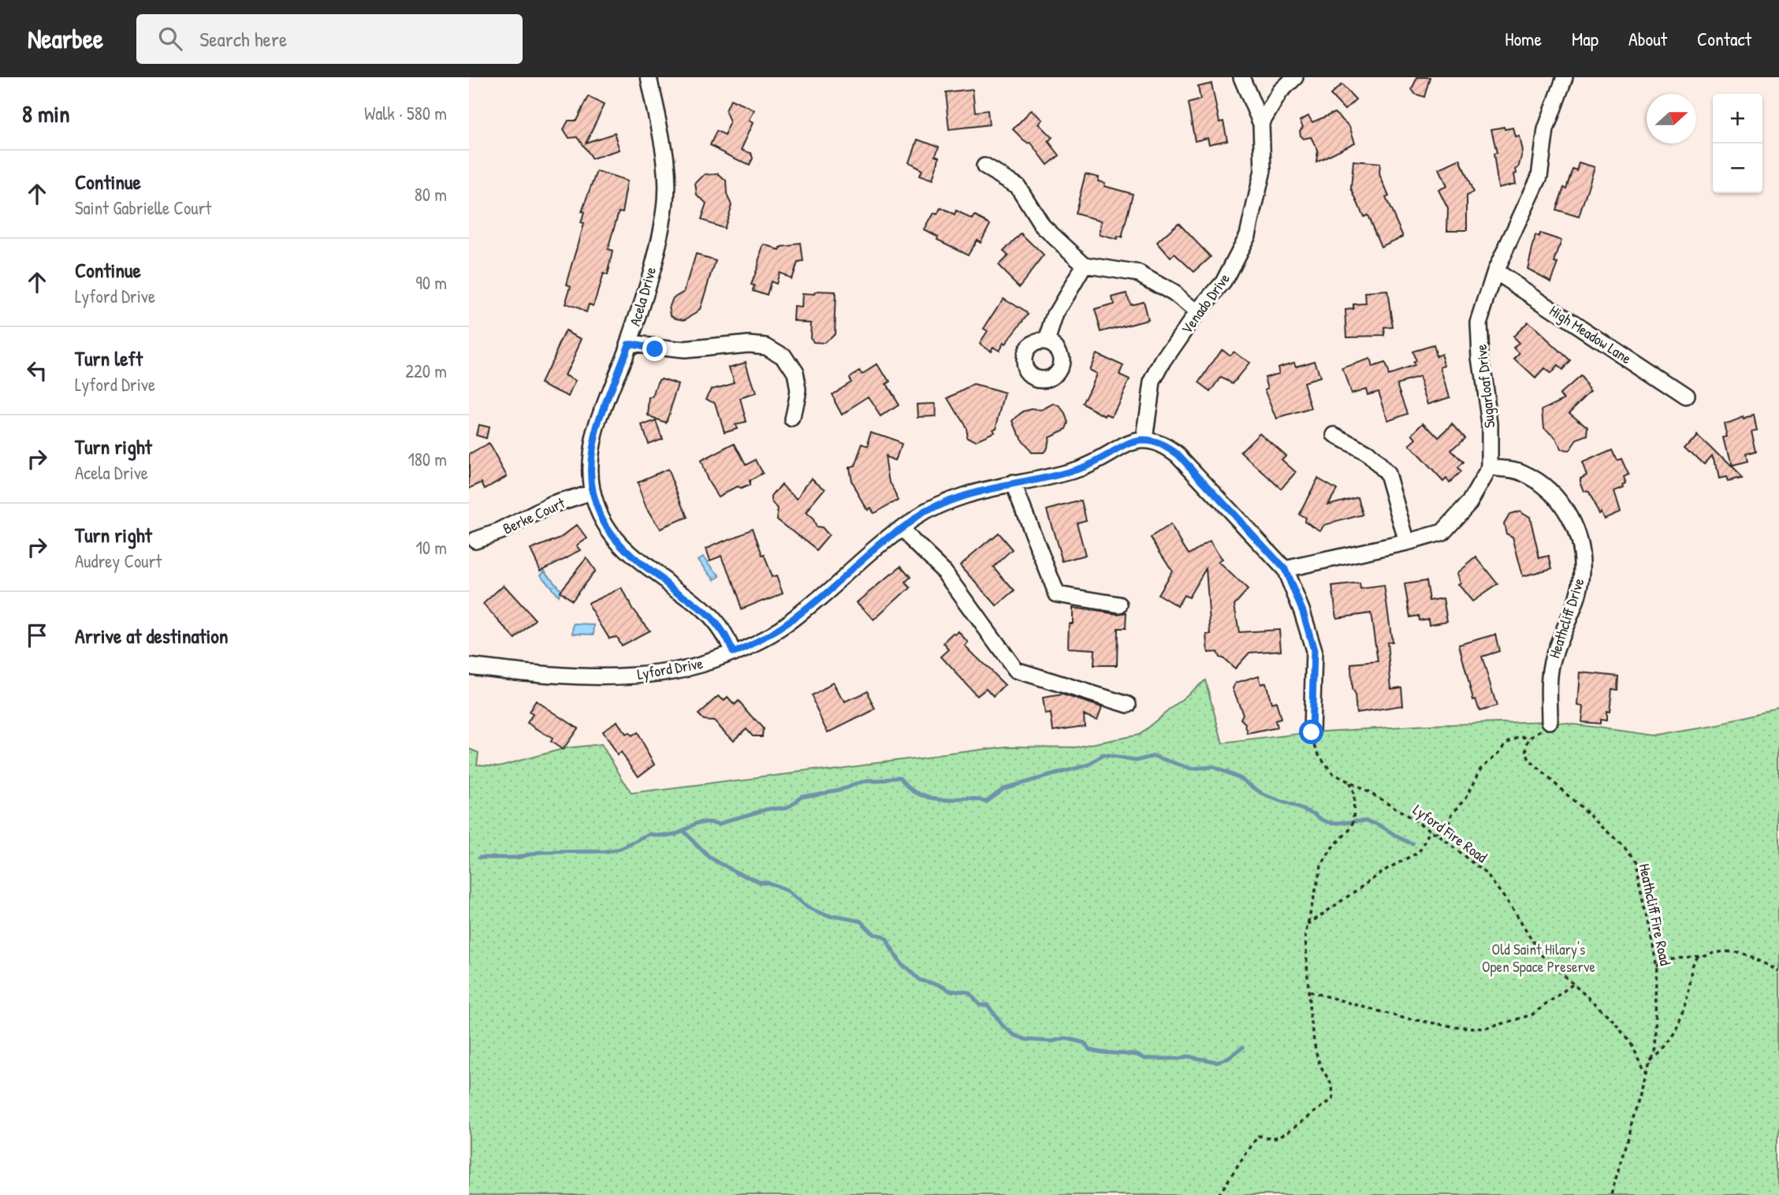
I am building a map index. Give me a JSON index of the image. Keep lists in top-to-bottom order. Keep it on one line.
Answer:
{"streets":{"street":["Acela Drive","Venado Drive","High Meadow Lane","Sugarloaf Drive","Berke Court","Heathcliff Drive","Lyford Drive"],"path":["Lyford Fire Road","Heathcliff Fire Road"]},"crossings":[["Acela Drive","Berke Court"],["Acela Drive","Lyford Drive"],["Venado Drive","Lyford Drive"],["High Meadow Lane","Sugarloaf Drive"],["Sugarloaf Drive","Heathcliff Drive"],["Lyford Fire Road","Heathcliff Fire Road"]],"parks":["Old Saint Hilary's Open Space Preserve"],"north":"right","page":{"header":"Nearbee","search":"Search here","nav":["Home","Map","About","Contact"],"heading":["8 min","Walk · 580 m"],"map_buttons":["+","−"],"list":[["Continue","Saint Gabrielle Court","80 m"],["Continue","Lyford Drive","90 m"],["Turn left","Lyford Drive","220 m"],["Turn right","Acela Drive","180 m"],["Turn right","Audrey Court","10 m"],"Arrive at destination"]}}
